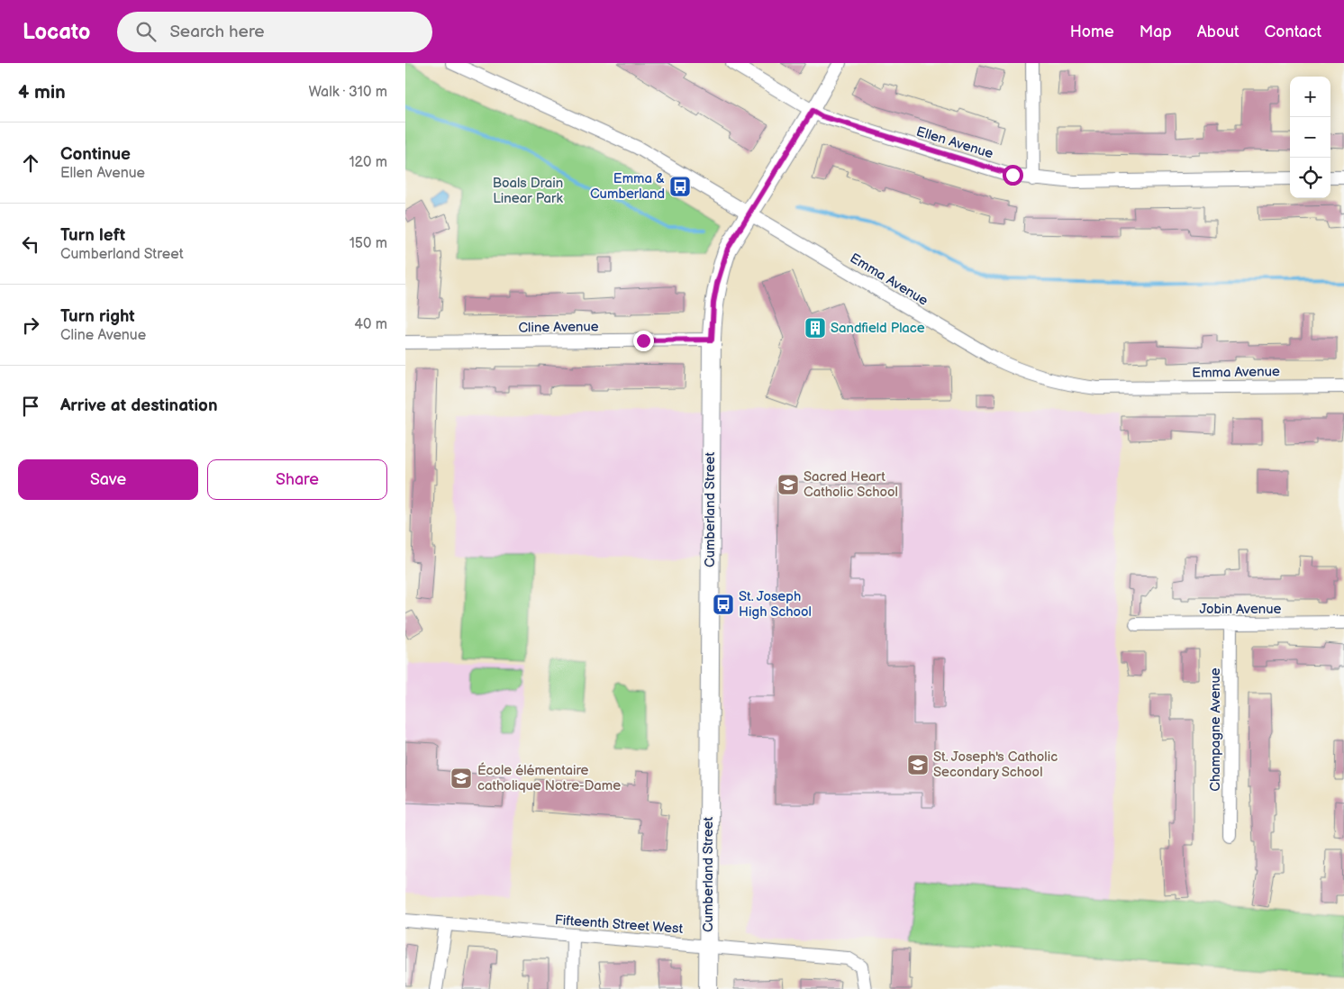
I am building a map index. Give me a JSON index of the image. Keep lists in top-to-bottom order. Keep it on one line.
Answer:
{"streets":{"street":["Ellen Avenue","Emma Avenue","Cline Avenue","Cumberland Street","Jobin Avenue","Champagne Avenue","Fifteenth Street West"]},"crossings":[["Ellen Avenue","Cumberland Street"],["Emma Avenue","Cumberland Street"],["Cline Avenue","Cumberland Street"],["Cumberland Street","Fifteenth Street West"],["Jobin Avenue","Champagne Avenue"]],"parks":["Boals Drain Linear Park"],"places":{"bus stop":["Emma & Cumberland","St. Joseph High School"],"building":["Sandfield Place"],"school or university":["Sacred Heart Catholic School","St. Joseph's Catholic Secondary School","École élémentaire catholique Notre-Dame"]},"page":{"header":"Locato","search":"Search here","nav":["Home","Map","About","Contact"],"heading":["4 min","Walk · 310 m"],"map_buttons":["+","−"],"list":[["Continue","Ellen Avenue","120 m"],["Turn left","Cumberland Street","150 m"],["Turn right","Cline Avenue","40 m"],"Arrive at destination"],"buttons":["Save","Share"]}}
